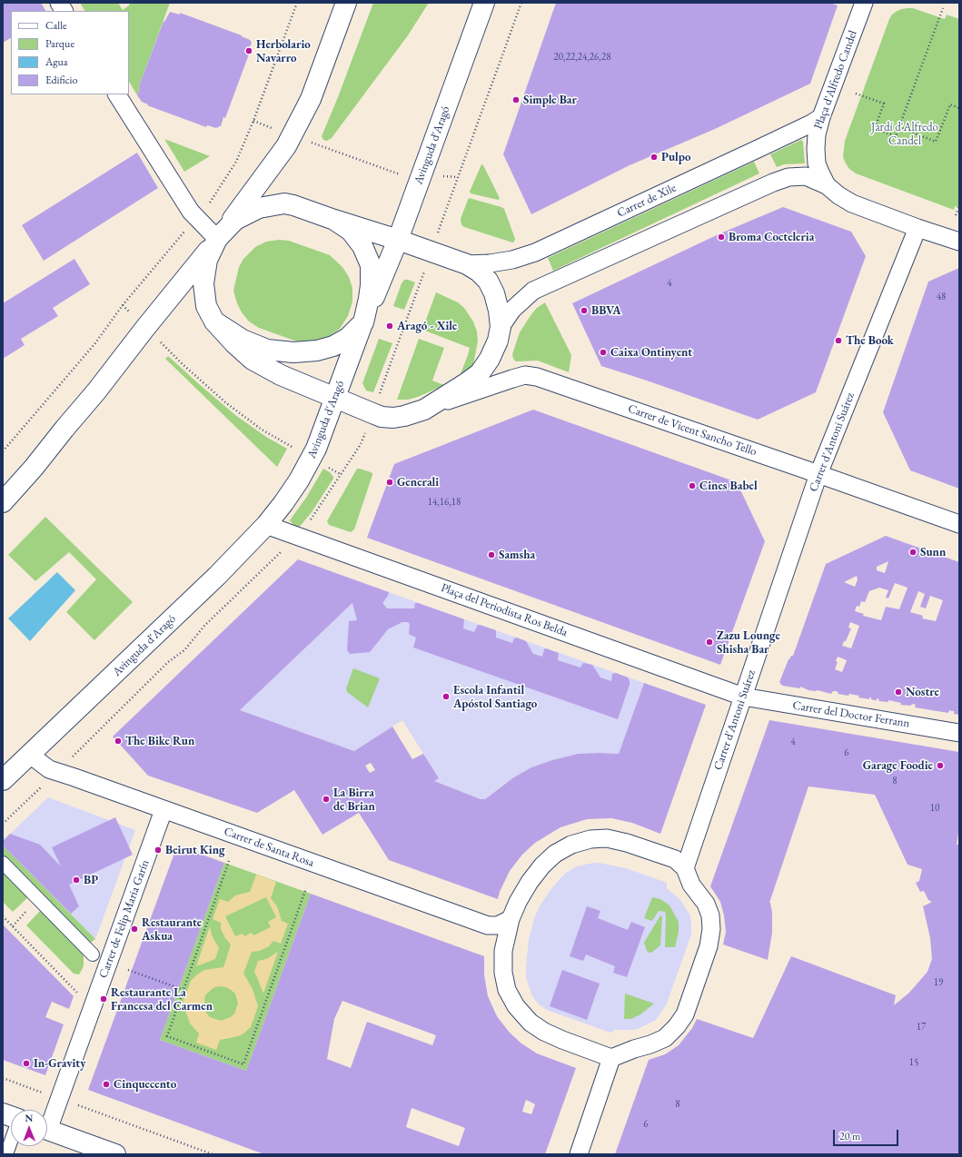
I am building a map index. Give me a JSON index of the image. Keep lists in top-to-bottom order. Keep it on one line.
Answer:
{"streets":{"main road":["Avinguda d'Aragó"],"street":["Plaça d'Alfredo Candel","Carrer de Xile","Carrer de Vicent Sancho Tello","Carrer d'Antoni Suárez","Plaça del Periodista Ros Belda","Carrer del Doctor Ferrann","Carrer de Santa Rosa","Carrer de Felip Maria Garín"]},"crossings":[["Plaça d'Alfredo Candel","Carrer de Xile"],["Plaça d'Alfredo Candel","Carrer d'Antoni Suárez"],["Avinguda d'Aragó","Plaça del Periodista Ros Belda"],["Avinguda d'Aragó","Carrer de Santa Rosa"],["Carrer de Vicent Sancho Tello","Carrer d'Antoni Suárez"],["Carrer d'Antoni Suárez","Plaça del Periodista Ros Belda"],["Carrer d'Antoni Suárez","Carrer del Doctor Ferrann"],["Plaça del Periodista Ros Belda","Carrer del Doctor Ferrann"],["Carrer de Santa Rosa","Carrer de Felip Maria Garín"]],"parks":["Jardí d'Alfredo Candel"],"places":["Herbolario Navarro","Simple Bar","Pulpo","Broma Cocteleria","BBVA","Aragó - Xile","The Book","Caixa Ontinyent","Generali","Cines Babel","Sunn","Samsha","Zazu Lounge Shisha Bar","Nostre","Escola Infantil Apóstol Santiago","The Bike Run","Garage Foodie","La Birra de Brian","Beirut King","BP","Restaurante Askua","Restaurante La Francesa del Carmen","In-Gravity","Cinquecento"],"house_numbers":["20,22,24,26,28","4","48","14,16,18","4","6","8","10","19","17","15","8","6"],"legend":["Calle","Parque","Agua","Edificio"],"scale_bar":"20 m","north":"top"}
